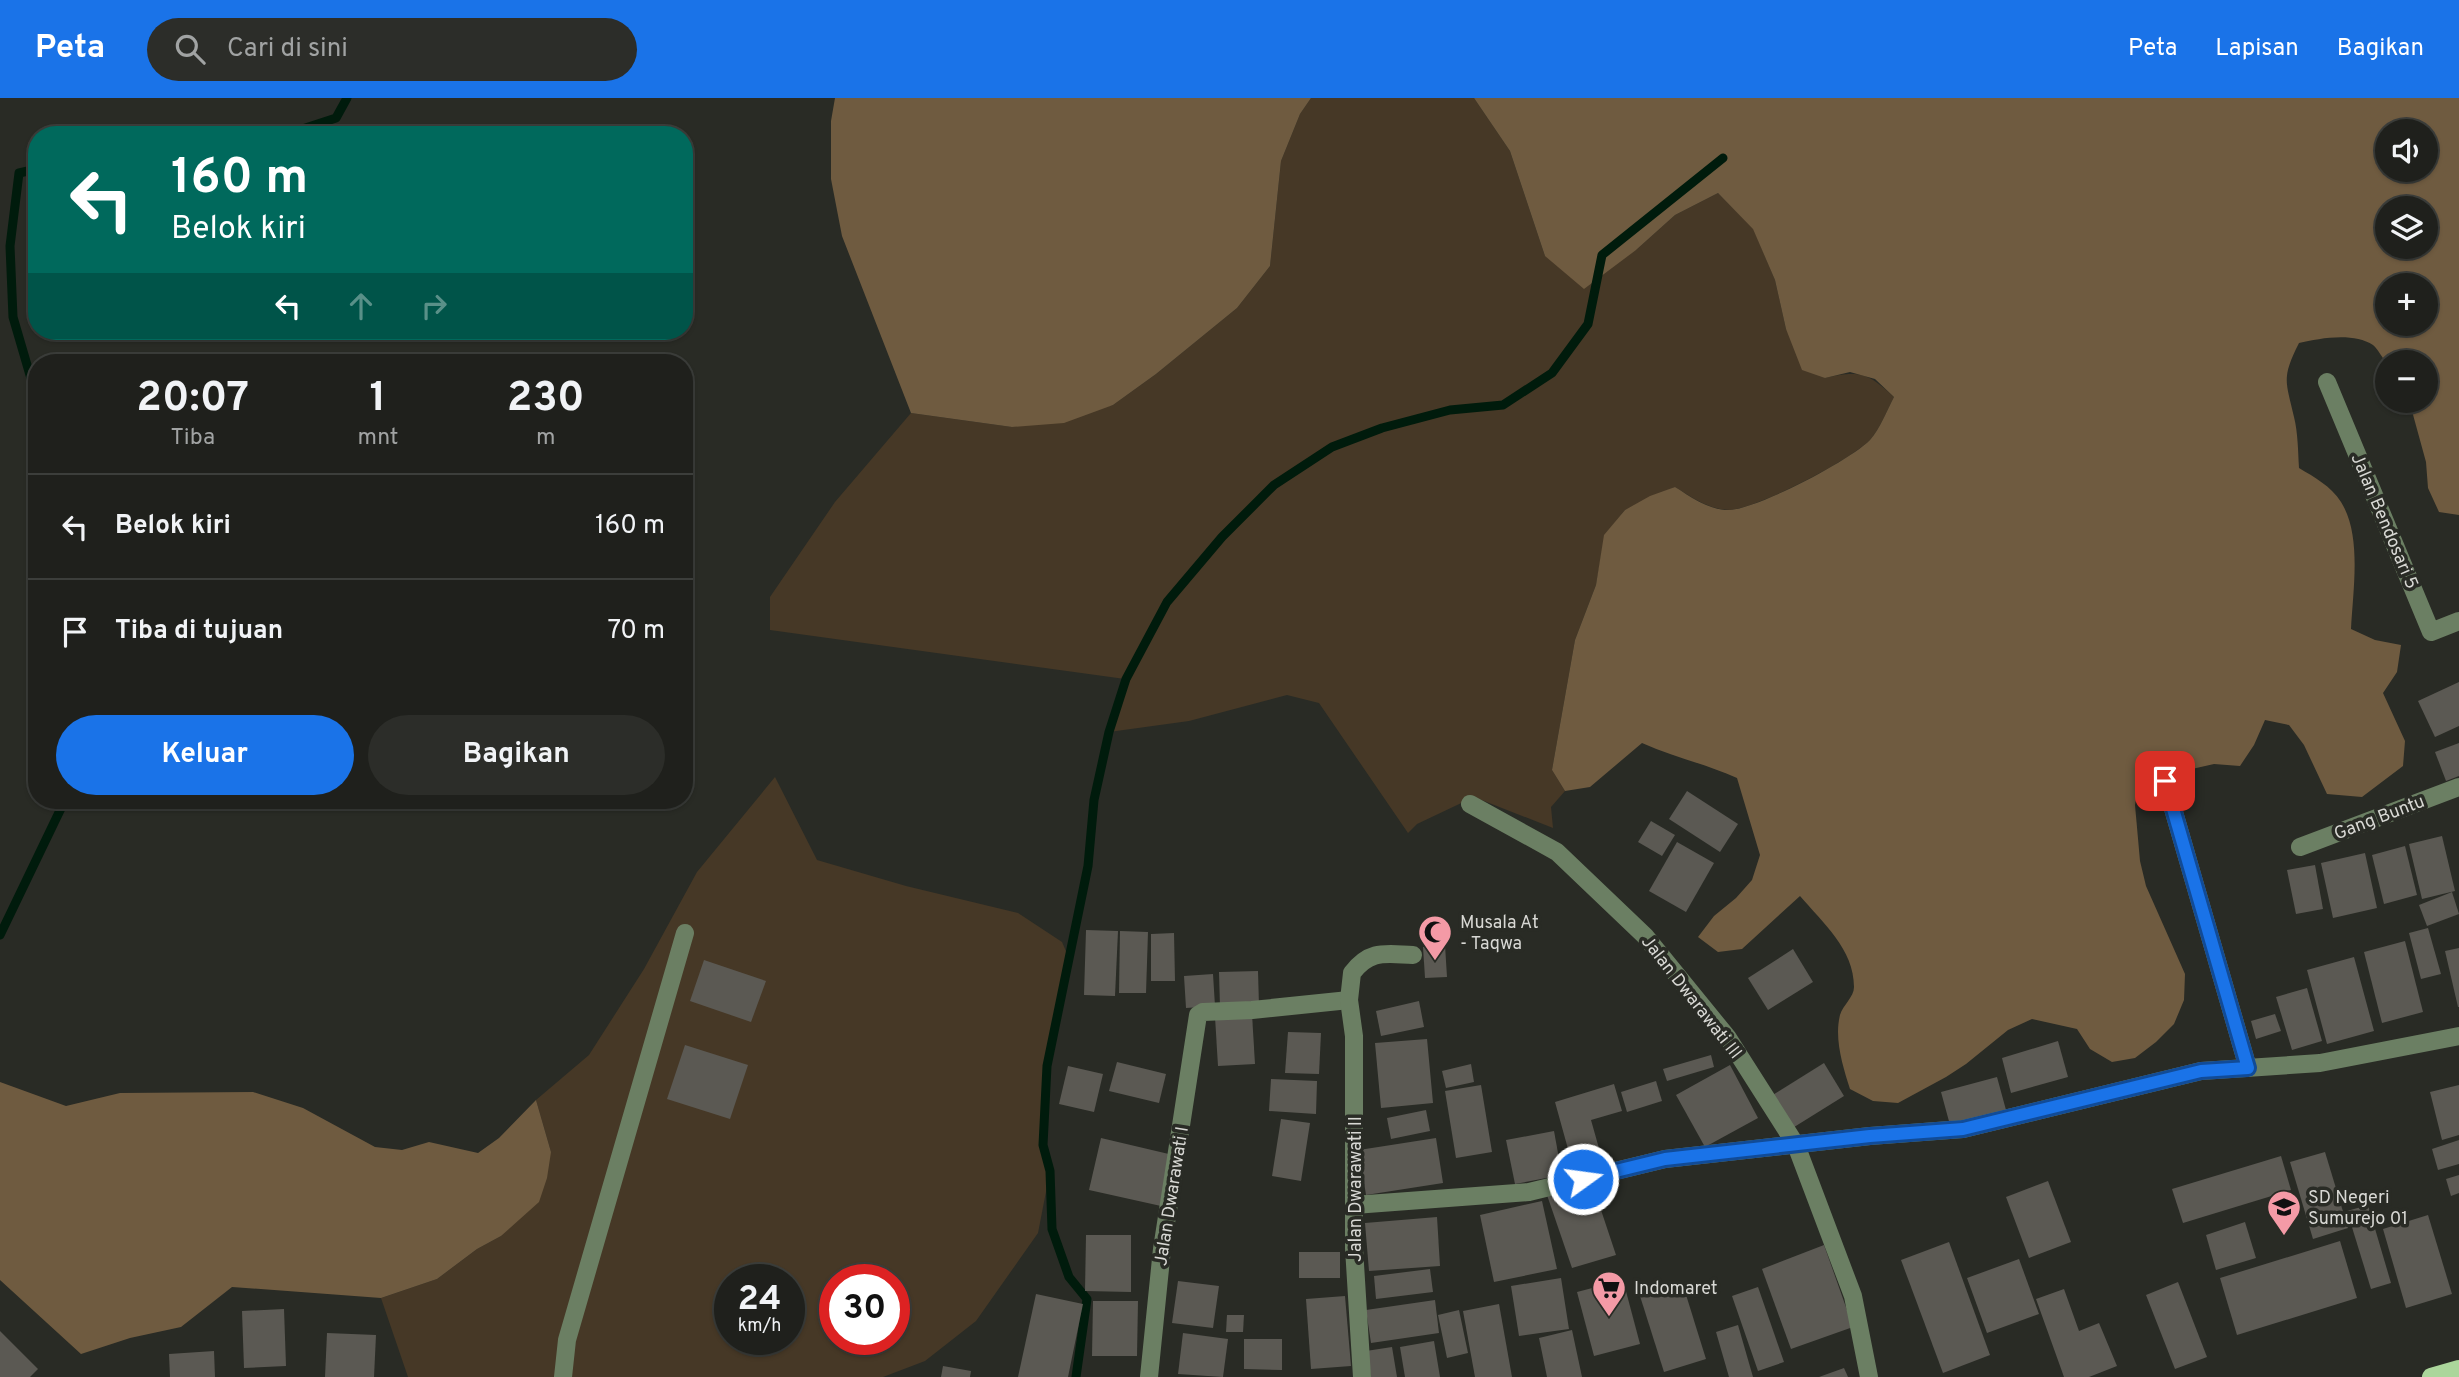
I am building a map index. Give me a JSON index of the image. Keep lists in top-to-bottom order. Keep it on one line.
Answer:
{"streets":{"street":["Jalan Bendosari 5","Gang Buntu","Jalan Dwarawati III","Jalan Dwarawati II","Jalan Dwarawati I"]},"crossings":[["Jalan Dwarawati II","Jalan Dwarawati I"]],"places":{"mosque":["Musala At - Taqwa"],"school or university":["SD Negeri Sumurejo 01"],"supermarket":["Indomaret"]},"page":{"header":"Peta","search":"Cari di sini","nav":["Peta","Lapisan","Bagikan"],"map_buttons":["+","−"],"turn":["160 m","Belok kiri"],"eta":["20:07","Tiba","1","mnt","230","m"],"list":[{"name":"Belok kiri","value":"160 m"},{"name":"Tiba di tujuan","value":"70 m"}],"buttons":["Keluar","Bagikan"],"speed":"24 km/h","limit":"30"}}
